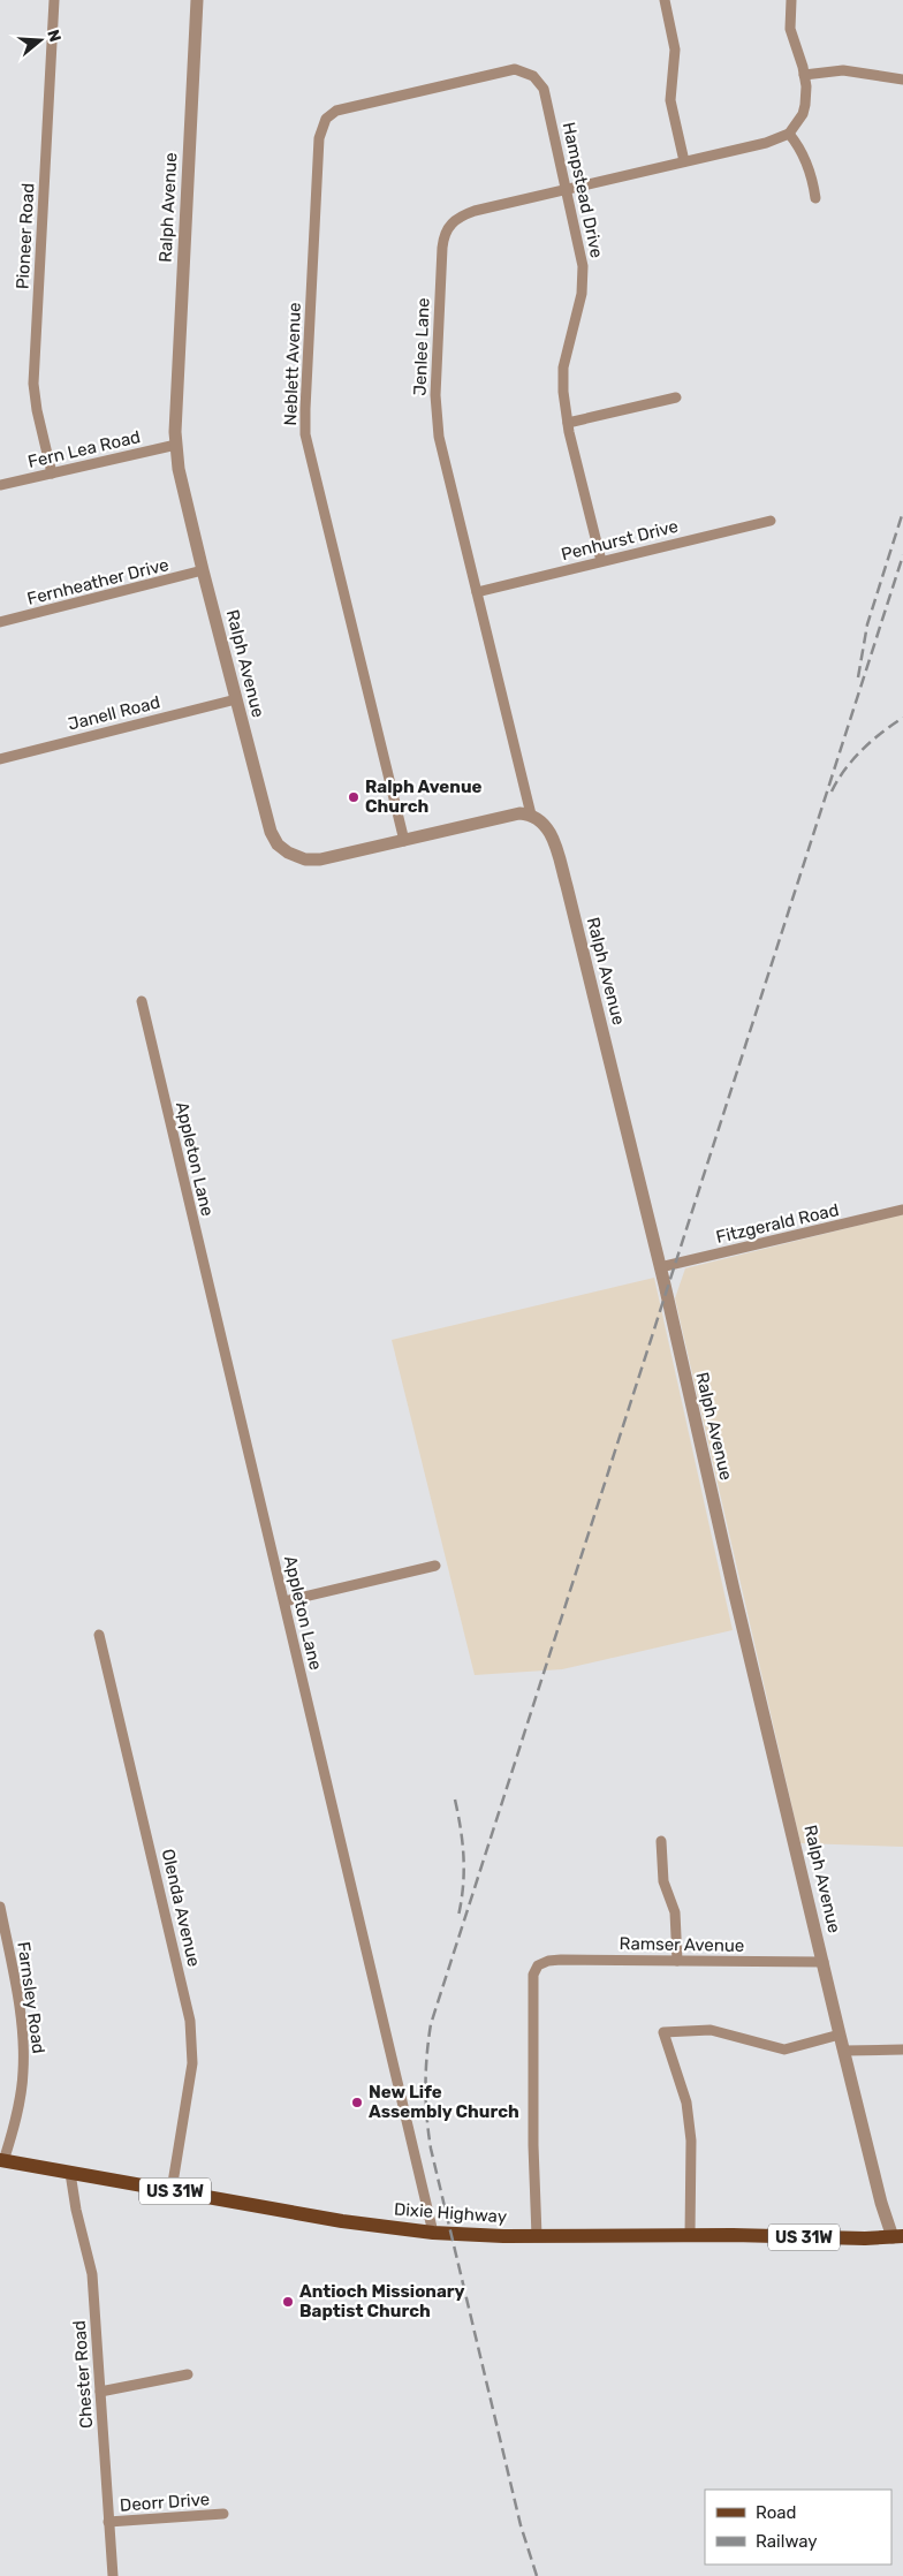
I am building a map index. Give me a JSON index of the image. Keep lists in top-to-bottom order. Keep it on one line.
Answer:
{"streets":{"main road":["US 31W","Dixie Highway"],"street":["Hampstead Drive","Ralph Avenue","Pioneer Road","Jenlee Lane","Neblett Avenue","Fern Lea Road","Penhurst Drive","Fernheather Drive","Janell Road","Appleton Lane","Fitzgerald Road","Olenda Avenue","Ramser Avenue","Farnsley Road","Chester Road","Deorr Drive"]},"crossings":[["Hampstead Drive","Jenlee Lane"],["Hampstead Drive","Neblett Avenue"],["Hampstead Drive","Penhurst Drive"],["Ralph Avenue","Jenlee Lane"],["Ralph Avenue","Neblett Avenue"],["Ralph Avenue","Fern Lea Road"],["Ralph Avenue","Fernheather Drive"],["Ralph Avenue","Janell Road"],["Ralph Avenue","Fitzgerald Road"],["Ralph Avenue","Ramser Avenue"],["Ralph Avenue","Dixie Highway"],["Pioneer Road","Fern Lea Road"],["Jenlee Lane","Penhurst Drive"],["Appleton Lane","Dixie Highway"],["Olenda Avenue","Dixie Highway"],["Ramser Avenue","Dixie Highway"],["Farnsley Road","Dixie Highway"],["Dixie Highway","Chester Road"],["Chester Road","Deorr Drive"]],"places":["Ralph Avenue Church","New Life Assembly Church","Antioch Missionary Baptist Church"],"legend":["Road","Railway"],"north":"right"}
